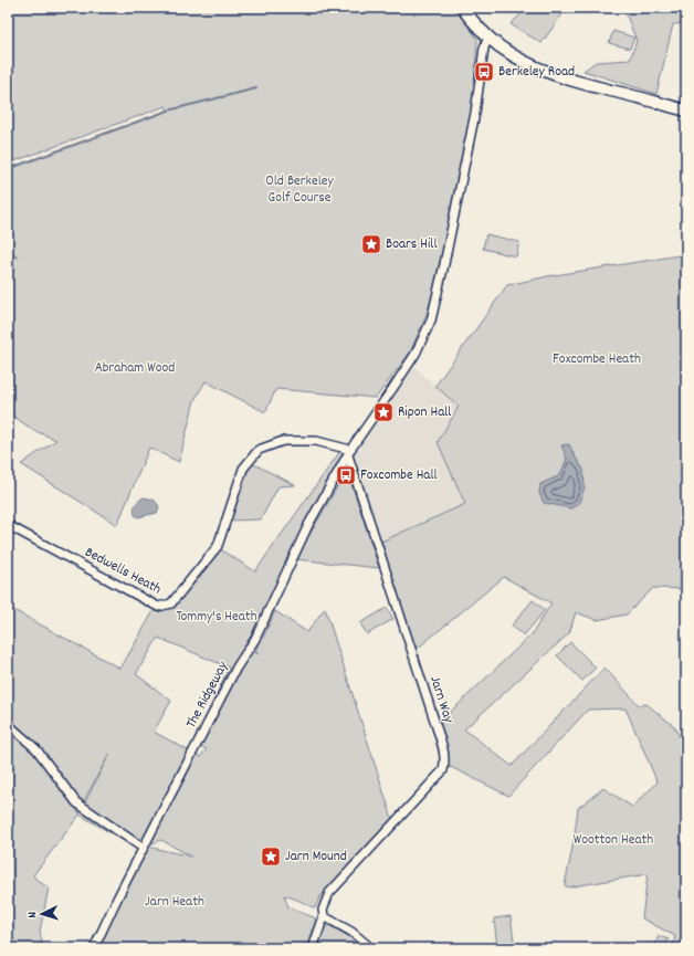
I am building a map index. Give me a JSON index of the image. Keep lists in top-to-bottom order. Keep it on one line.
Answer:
{"streets":{"street":["Bedwells Heath","The Ridgeway","Jarn Way"]},"crossings":[["Bedwells Heath","The Ridgeway"],["Bedwells Heath","Jarn Way"],["The Ridgeway","Jarn Way"]],"parks":["Old Berkeley Golf Course","Foxcombe Heath","Abraham Wood","Tommy's Heath","Wootton Heath","Jarn Heath"],"places":{"bus stop":["Berkeley Road","Foxcombe Hall"],"place":["Boars Hill","Ripon Hall","Jarn Mound"]},"north":"left"}
